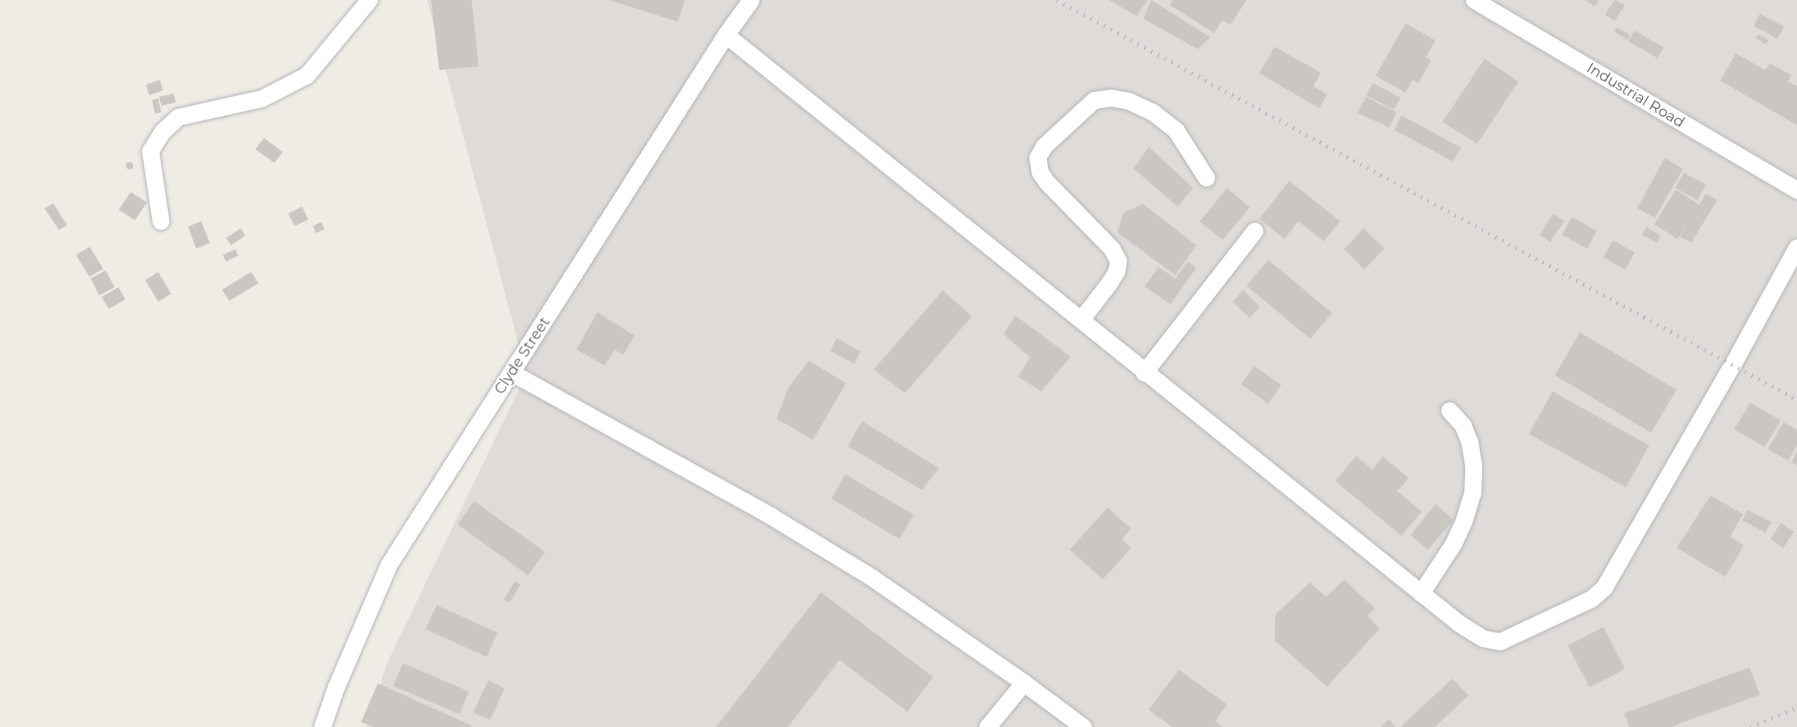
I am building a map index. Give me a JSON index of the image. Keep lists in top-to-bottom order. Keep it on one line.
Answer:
{"streets":{"street":["Industrial Road","Clyde Street"]}}
